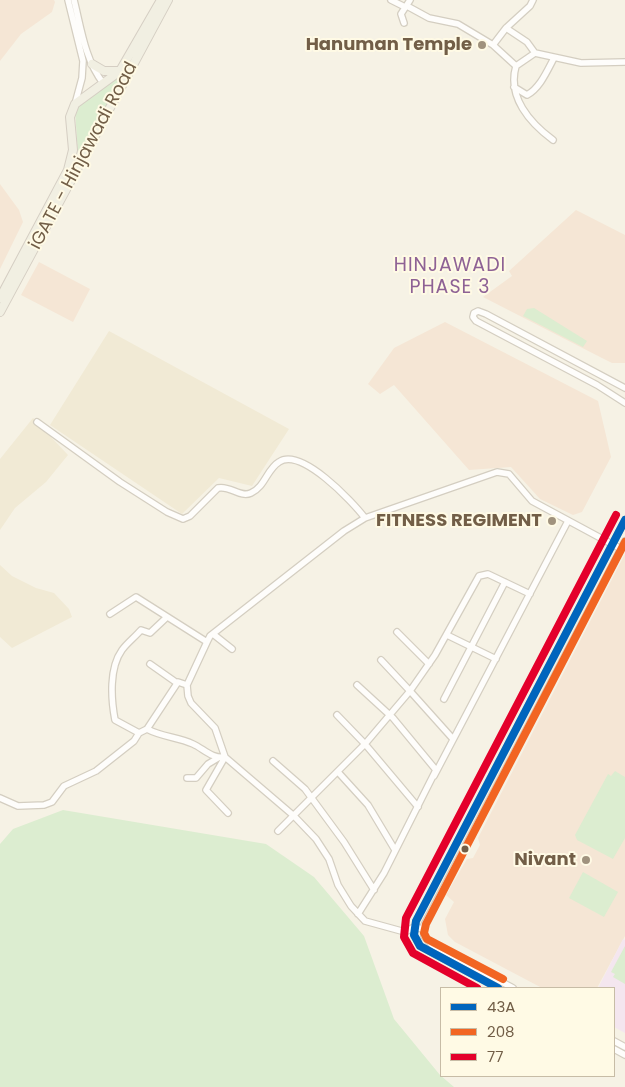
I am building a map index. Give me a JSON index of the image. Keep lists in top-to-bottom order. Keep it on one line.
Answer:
{"streets":{"main road":["iGATE - Hinjawadi Road"]},"districts":["HINJAWADI PHASE 3"],"places":["Hanuman Temple","FITNESS REGIMENT","Nivant"],"lines":["transit line 77","transit line 43A","transit line 208"],"legend":["43A","208","77"]}
